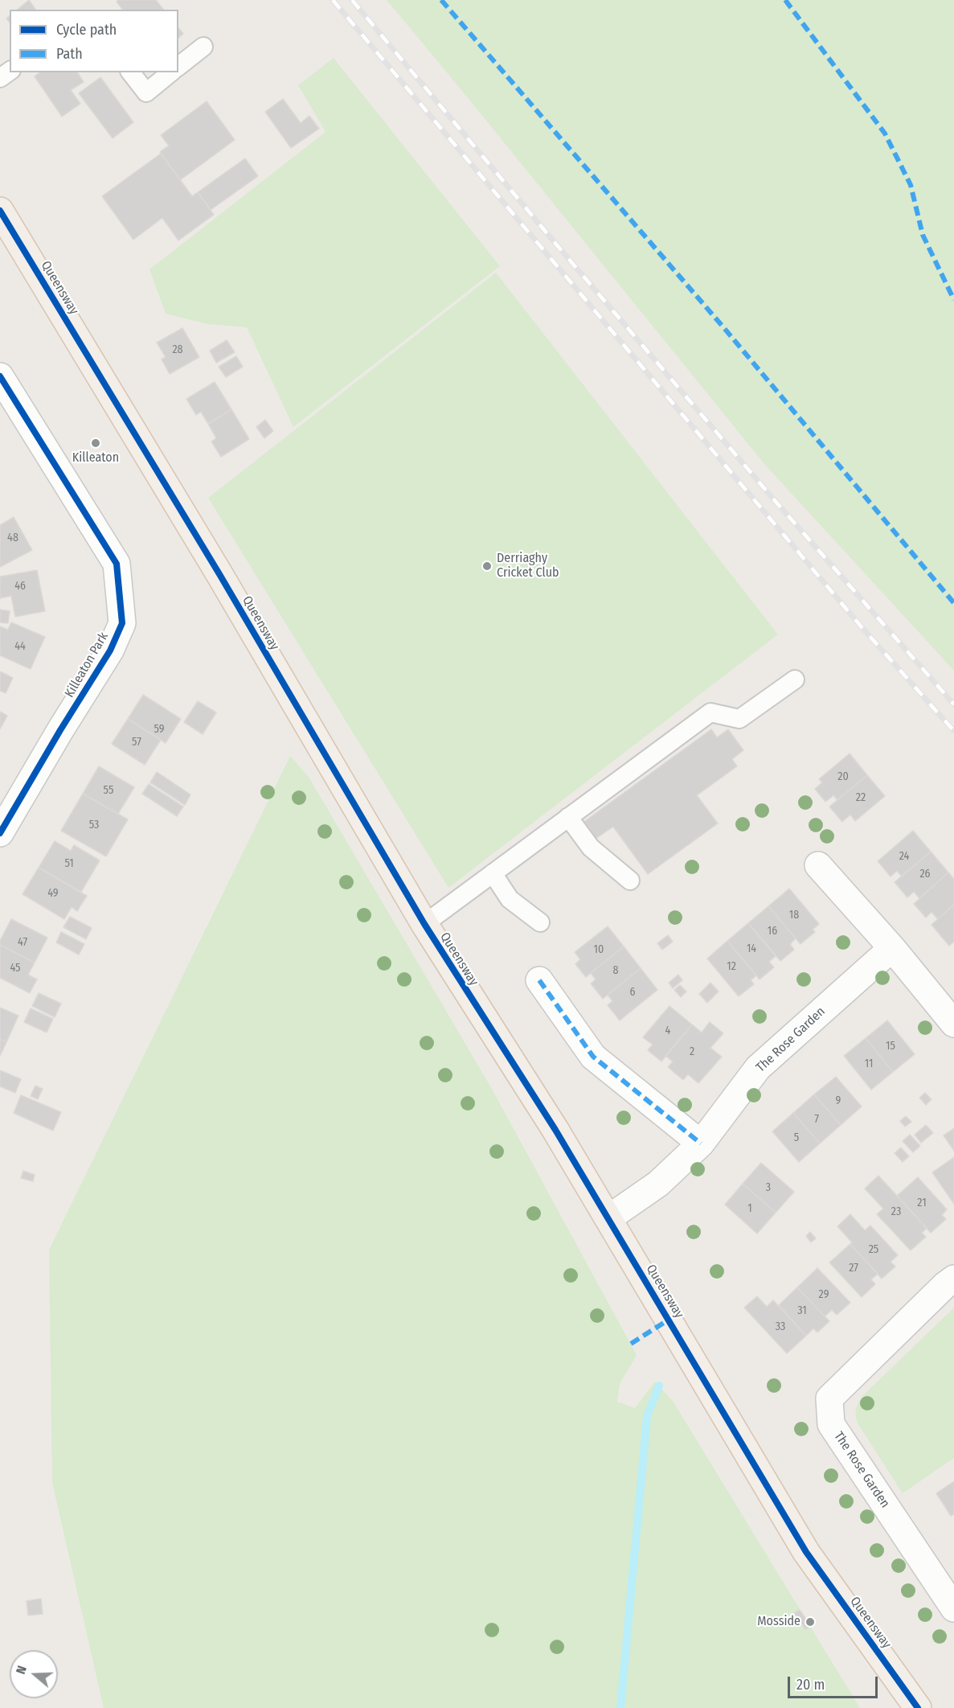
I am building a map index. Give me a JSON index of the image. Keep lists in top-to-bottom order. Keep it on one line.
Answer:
{"streets":{"main road":["Queensway"],"street":["Killeaton Park","The Rose Garden"]},"crossings":[["Queensway","The Rose Garden"]],"places":["Killeaton","Derriaghy Cricket Club","Mosside"],"house_numbers":["28","48","46","44","59","57","20","55","22","53","24","51","26","49","18","16","47","14","10","12","45","8","6","4","15","2","11","9","7","5","3","21","1","23","25","27","29","31","33"],"legend":["Cycle path","Path"],"scale_bar":"20 m","north":"left"}
